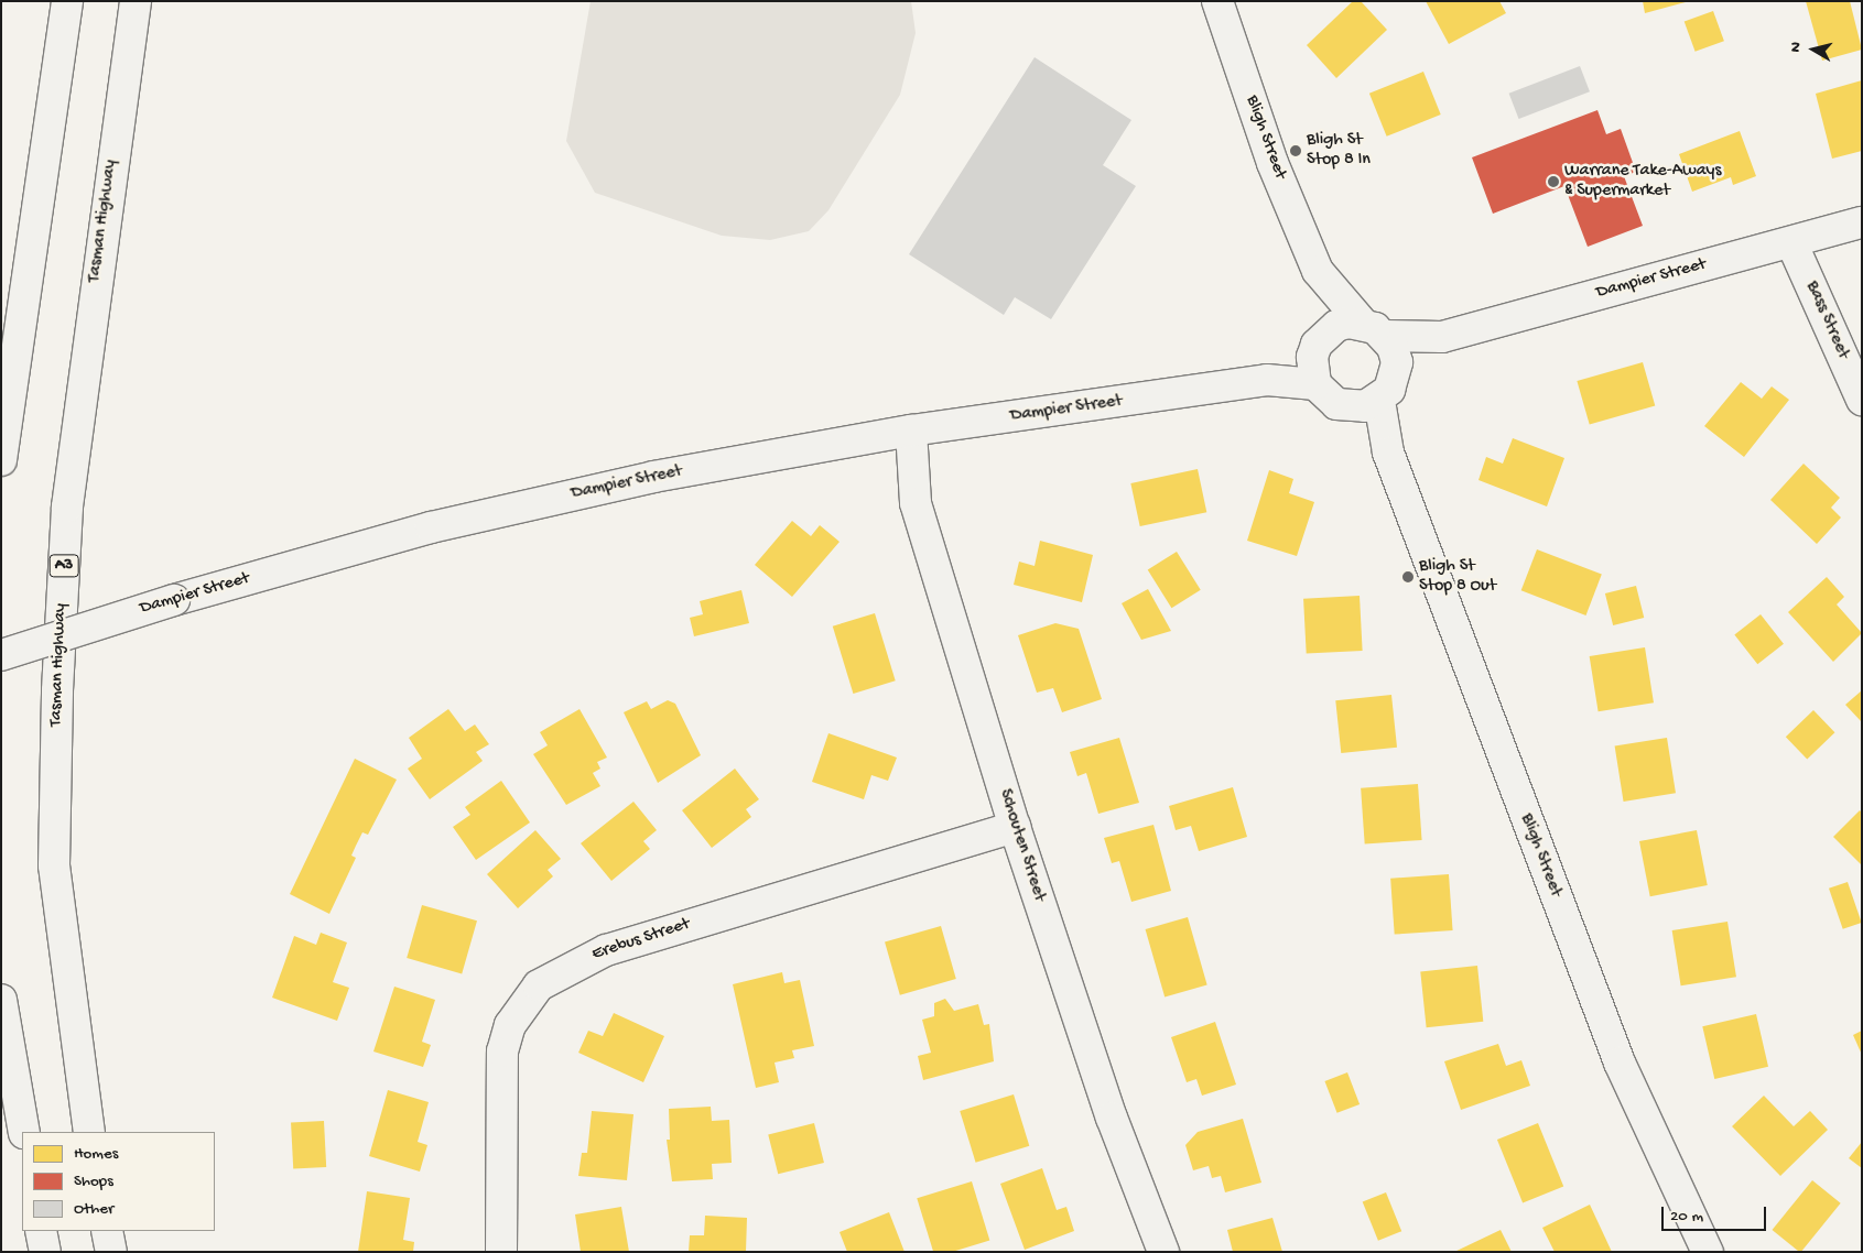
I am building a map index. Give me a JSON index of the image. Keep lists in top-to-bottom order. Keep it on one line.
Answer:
{"streets":{"main road":["Bligh Street","Tasman Highway","Dampier Street","Bass Street","A3","Schouten Street","Erebus Street"]},"crossings":[["Bligh Street","Dampier Street"],["Dampier Street","Bass Street"],["Dampier Street","Schouten Street"],["Schouten Street","Erebus Street"]],"places":["Bligh St Stop 8 In","Warrane Take-Aways & Supermarket","Bligh St Stop 8 Out"],"legend":["Homes","Shops","Other"],"scale_bar":"20 m","north":"left"}
